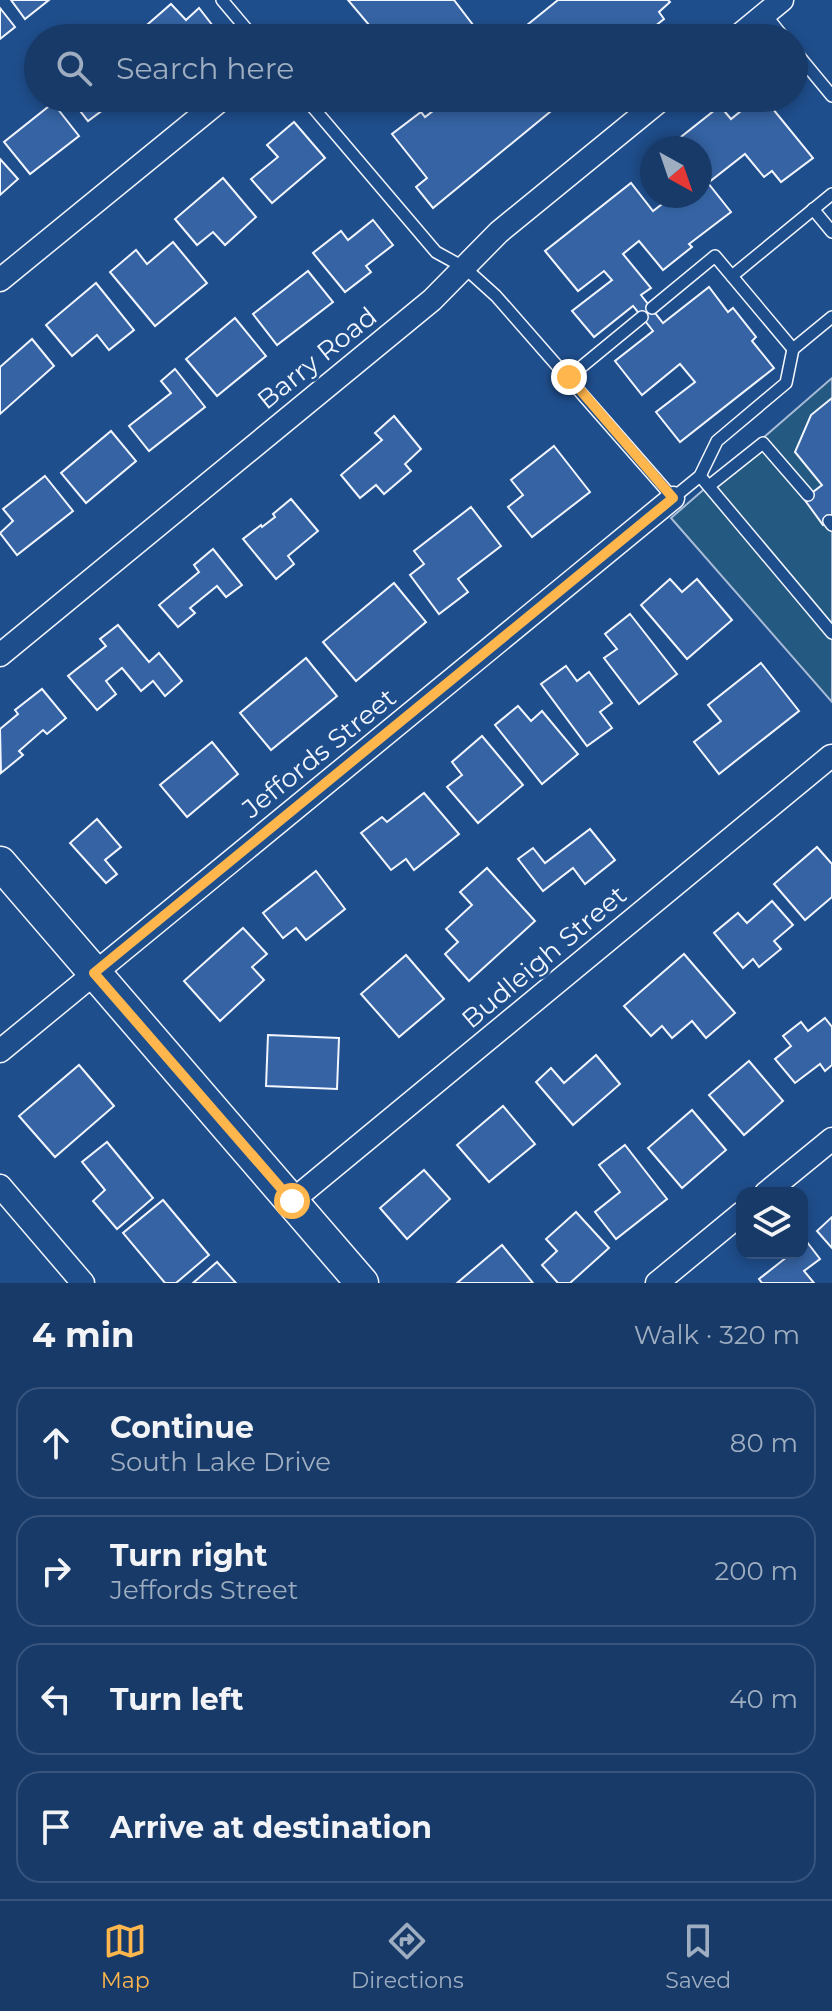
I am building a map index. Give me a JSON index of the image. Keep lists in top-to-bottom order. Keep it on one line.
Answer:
{"streets":{"street":["Barry Road","Jeffords Street","Budleigh Street"]},"north":"bottom right","page":{"search":"Search here","heading":["4 min","Walk · 320 m"],"list":[["Continue","South Lake Drive","80 m"],["Turn right","Jeffords Street","200 m"],["Turn left","40 m"],"Arrive at destination"],"nav":["Map","Directions","Saved"]}}
